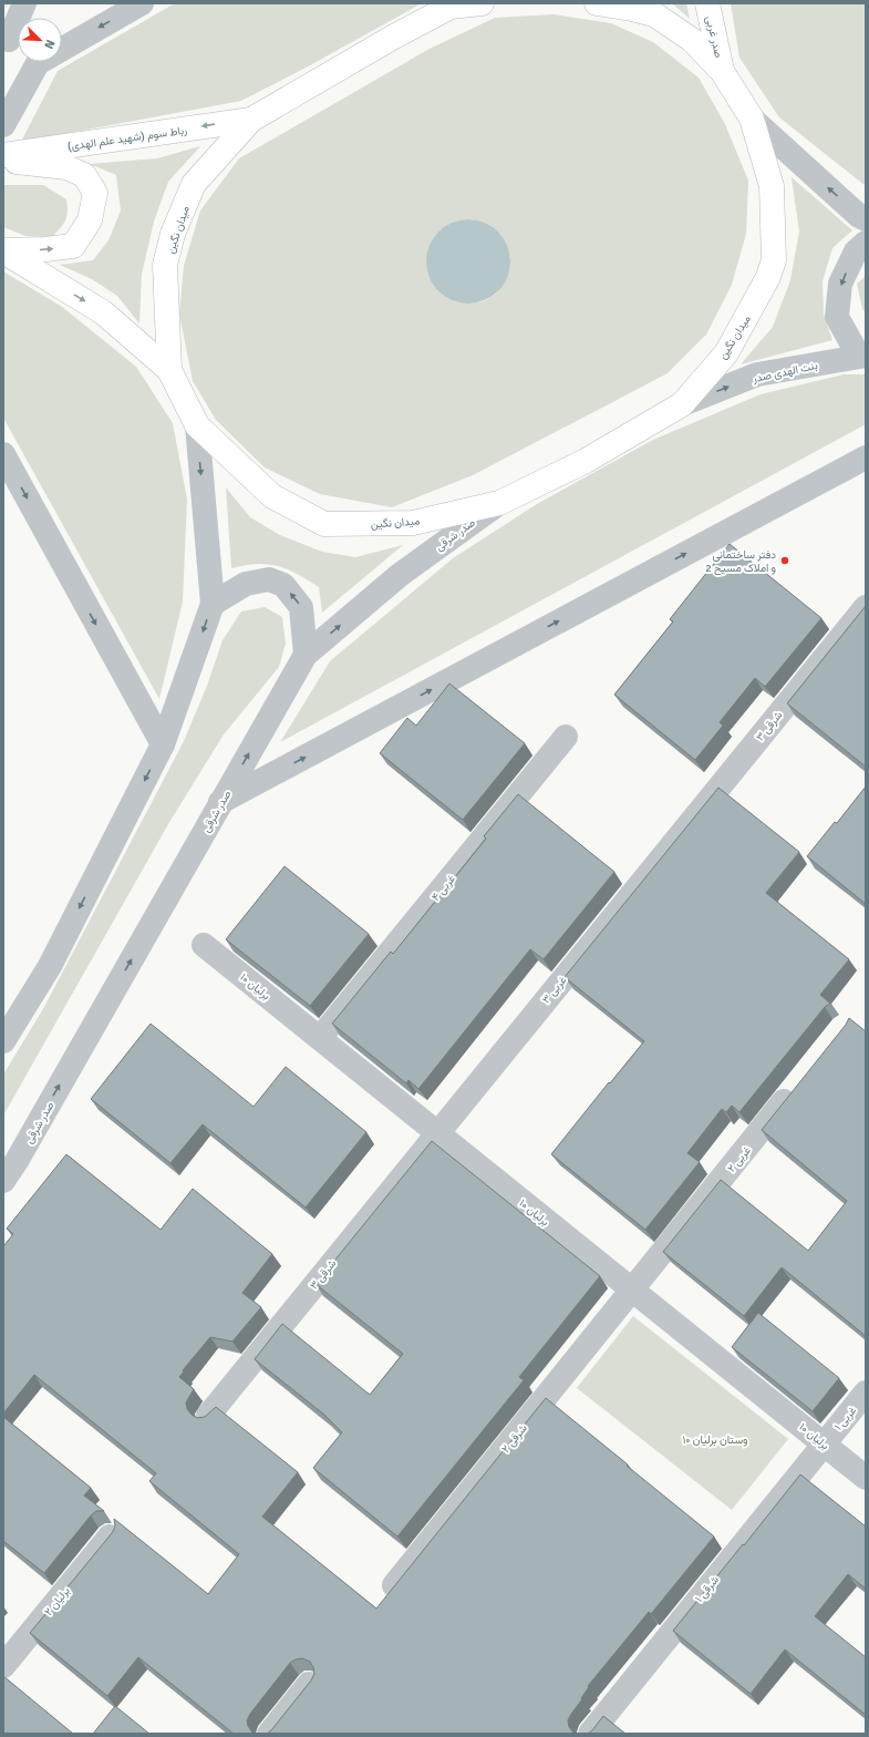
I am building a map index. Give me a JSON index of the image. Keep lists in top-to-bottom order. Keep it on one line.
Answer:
{"streets":{"main road":["صدر غربی","رباط سوم (شهید علم الهدی)","میدان نگین"],"street":["بنت الهدی صدر","صدر شرقی","۳ شرقی","۴ غربی","برلیان ۱۰","۳ غربی","۲ غربی","۱ غربی","۲ شرقی","۱ شرقی","برلیان ۲"]},"crossings":[["صدر غربی","میدان نگین"],["رباط سوم (شهید علم الهدی)","میدان نگین"],["میدان نگین","بنت الهدی صدر"],["میدان نگین","صدر شرقی"],["۳ شرقی","برلیان ۱۰"],["۳ شرقی","۳ غربی"],["۴ غربی","برلیان ۱۰"],["برلیان ۱۰","۳ غربی"],["برلیان ۱۰","۲ غربی"],["برلیان ۱۰","۱ غربی"],["برلیان ۱۰","۲ شرقی"],["برلیان ۱۰","۱ شرقی"],["۲ غربی","۲ شرقی"],["۱ غربی","۱ شرقی"]],"one_way":["رباط سوم (شهید علم الهدی)"],"parks":["وستان برلیان ۱۰"],"places":["دفتر ساختمانی و املاک مسیح 2"],"north":"bottom right"}
